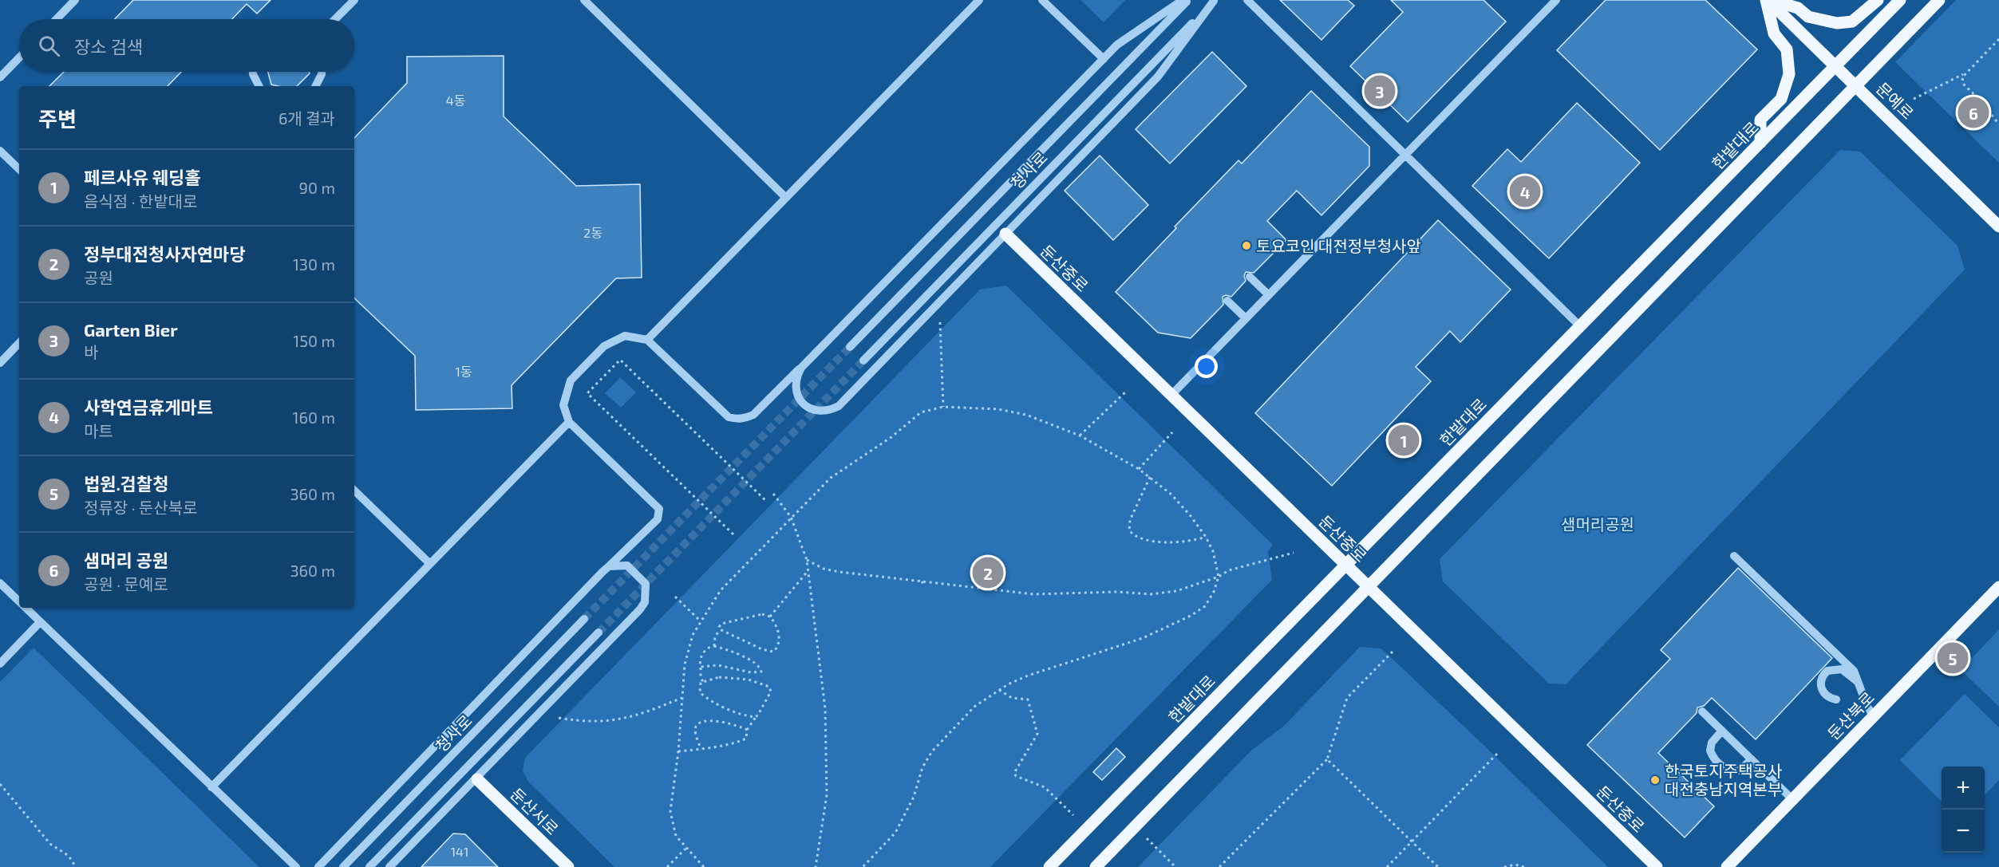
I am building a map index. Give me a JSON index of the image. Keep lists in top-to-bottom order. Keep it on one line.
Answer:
{"streets":{"main road":["문예로","한밭대로","둔산중로","둔산북로","둔산서로"],"street":["청사로"]},"crossings":[["문예로","한밭대로"],["한밭대로","둔산중로"]],"parks":["샘머리공원"],"places":["토요코인 대전정부청사앞","한국토지주택공사 대전충남지역본부"],"house_numbers":["4동","2동","1동","141"],"page":{"search":"장소 검색","pins":["3","6","4","1","2","5"],"heading":["주변","6개 결과"],"list":[{"mark":"1","name":"페르사유 웨딩홀","note":"음식점 · 한밭대로","value":"90 m"},{"mark":"2","name":"정부대전청사자연마당","note":"공원","value":"130 m"},{"mark":"3","name":"Garten Bier","note":"바","value":"150 m"},{"mark":"4","name":"사학연금휴게마트","note":"마트","value":"160 m"},{"mark":"5","name":"법원.검찰청","note":"정류장 · 둔산북로","value":"360 m"},{"mark":"6","name":"샘머리 공원","note":"공원 · 문예로","value":"360 m"}],"map_buttons":["+","−"]}}
